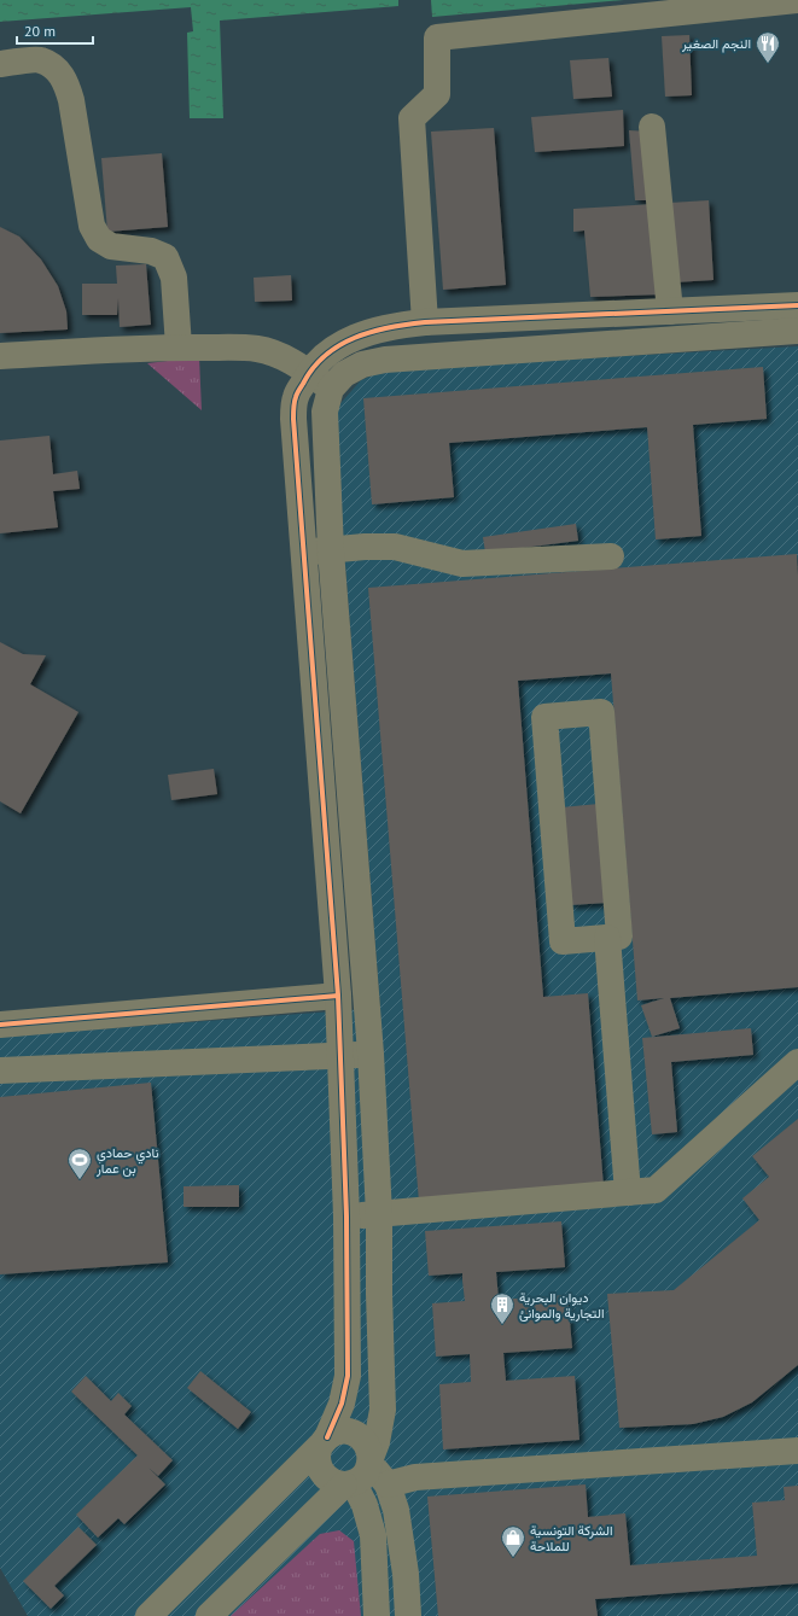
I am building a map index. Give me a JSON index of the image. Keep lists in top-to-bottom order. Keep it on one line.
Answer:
{"places":{"restaurant":["النجم الصغير"],"sports":["نادي حمادي بن عمار"],"building":["ديوان البحرية التجارية والموانئ"],"shop":["الشركة التونسية للملاحة"]},"scale_bar":"20 m"}
